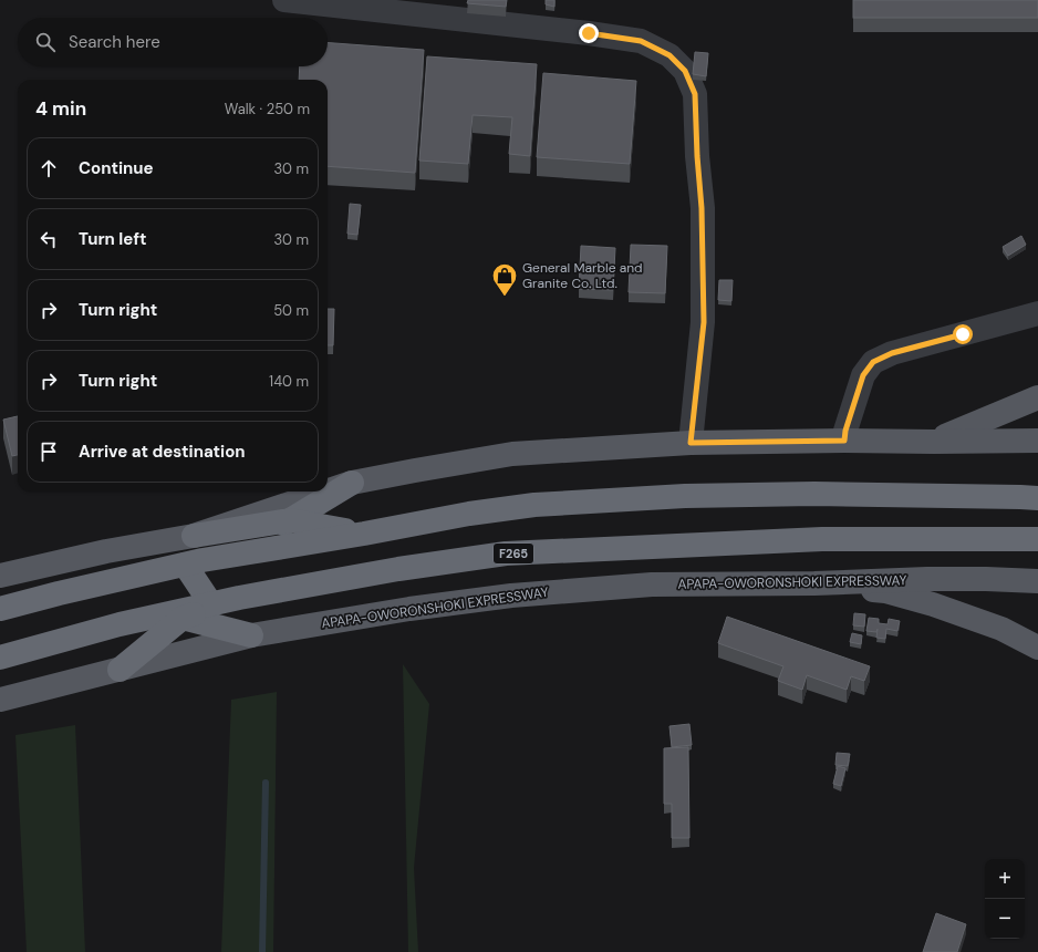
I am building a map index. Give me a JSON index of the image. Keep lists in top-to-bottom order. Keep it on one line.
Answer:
{"streets":{"highway":["F265"],"main road":["APAPA-OWORONSHOKI EXPRESSWAY"]},"places":{"shop":["General Marble and Granite Co. Ltd."]},"page":{"search":"Search here","heading":["4 min","Walk · 250 m"],"list":[["Continue","30 m"],["Turn left","30 m"],["Turn right","50 m"],["Turn right","140 m"],"Arrive at destination"],"map_buttons":["+","−"]}}
